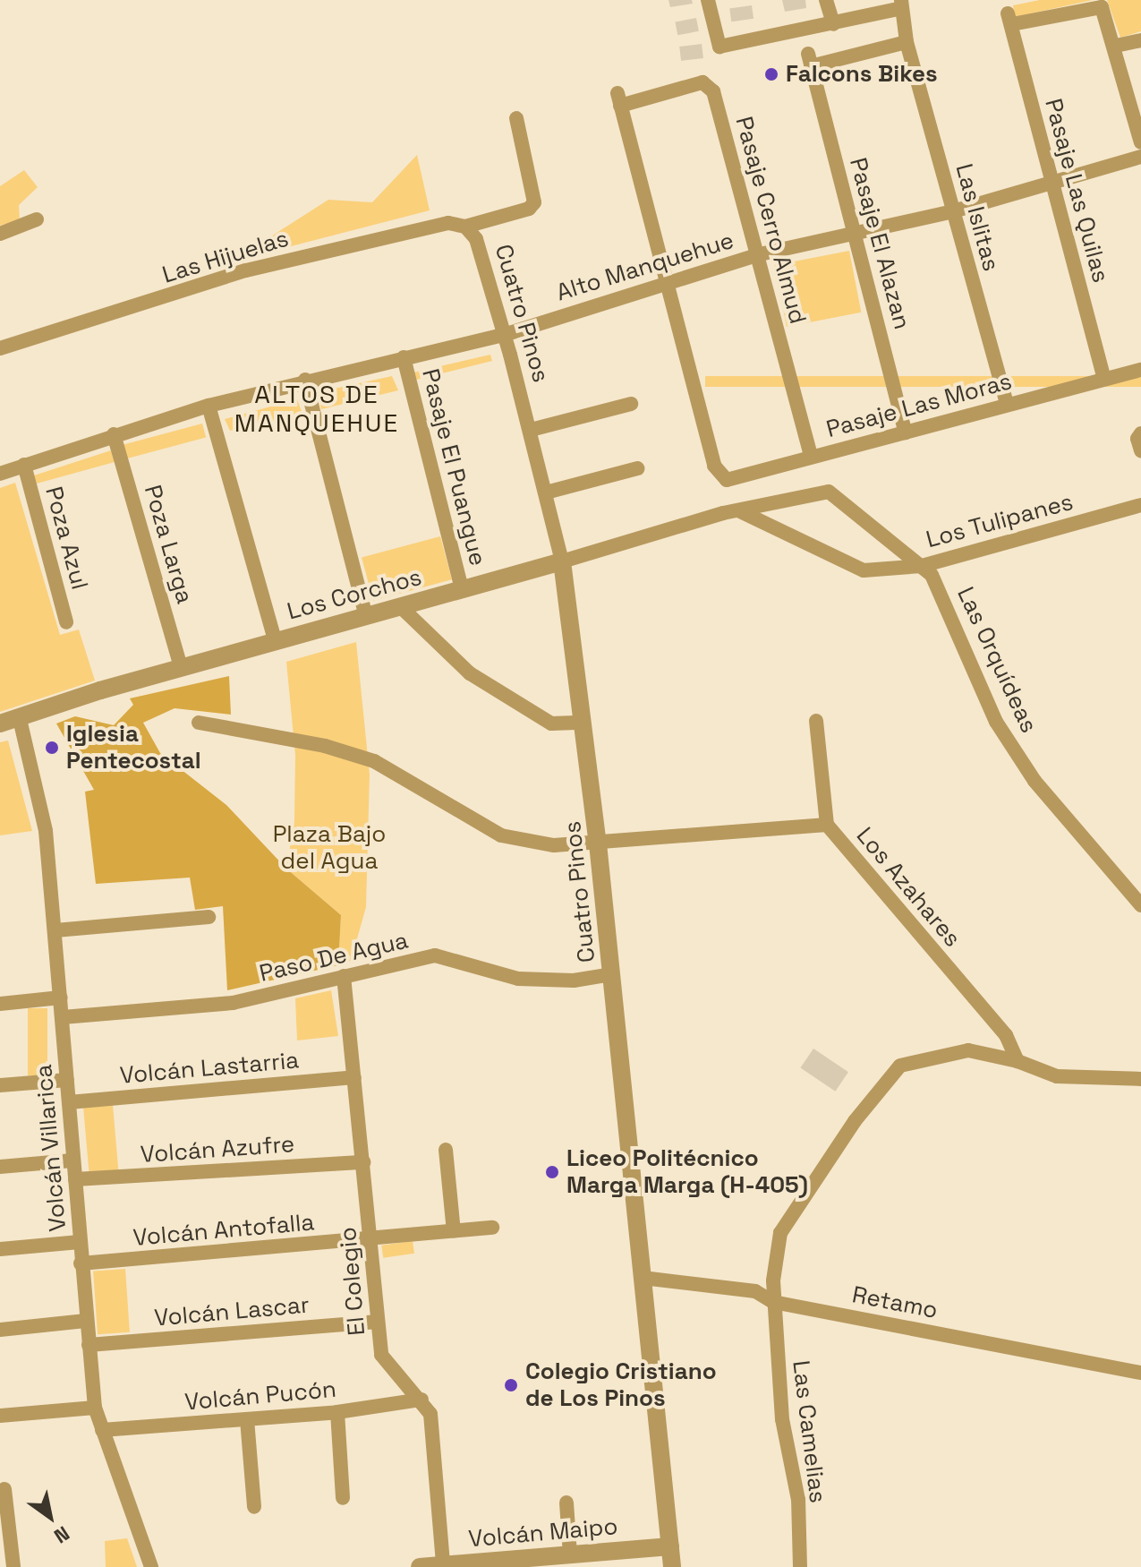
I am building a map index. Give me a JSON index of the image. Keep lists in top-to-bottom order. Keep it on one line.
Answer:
{"streets":{"street":["Pasaje Las Quilas","Las Islitas","Pasaje Cerro Almud","Pasaje El Alazan","Las Hijuelas","Alto Manquehue","Cuatro Pinos","Pasaje Las Moras","Pasaje El Puangue","Los Tulipanes","Poza Azul","Poza Larga","Los Corchos","Las Orquídeas","Los Azahares","Paso De Agua","Volcán Lastarria","Volcán Villarica","Volcán Azufre","Volcán Antofalla","El Colegio","Retamo","Volcán Lascar","Volcán Pucón","Las Camelias","Volcán Maipo"]},"crossings":[["Pasaje Las Quilas","Alto Manquehue"],["Pasaje Las Quilas","Pasaje Las Moras"],["Las Islitas","Pasaje El Alazan"],["Las Islitas","Alto Manquehue"],["Las Islitas","Pasaje Las Moras"],["Pasaje Cerro Almud","Alto Manquehue"],["Pasaje Cerro Almud","Pasaje Las Moras"],["Pasaje El Alazan","Alto Manquehue"],["Pasaje El Alazan","Pasaje Las Moras"],["Las Hijuelas","Cuatro Pinos"],["Alto Manquehue","Cuatro Pinos"],["Alto Manquehue","Pasaje Las Moras"],["Alto Manquehue","Pasaje El Puangue"],["Alto Manquehue","Poza Azul"],["Alto Manquehue","Poza Larga"],["Cuatro Pinos","Los Corchos"],["Cuatro Pinos","Los Azahares"],["Cuatro Pinos","Paso De Agua"],["Cuatro Pinos","Retamo"],["Cuatro Pinos","Volcán Maipo"],["Pasaje El Puangue","Los Corchos"],["Los Tulipanes","Los Corchos"],["Los Tulipanes","Las Orquídeas"],["Poza Larga","Los Corchos"],["Los Corchos","Volcán Villarica"],["Los Azahares","Las Camelias"],["Paso De Agua","Volcán Villarica"],["Paso De Agua","El Colegio"],["Volcán Lastarria","Volcán Villarica"],["Volcán Lastarria","El Colegio"],["Volcán Villarica","Volcán Azufre"],["Volcán Villarica","Volcán Antofalla"],["Volcán Villarica","Volcán Lascar"],["Volcán Villarica","Volcán Pucón"],["Volcán Azufre","El Colegio"],["Volcán Antofalla","El Colegio"],["El Colegio","Volcán Lascar"],["El Colegio","Volcán Pucón"],["El Colegio","Volcán Maipo"],["Retamo","Las Camelias"]],"districts":["ALTOS DE MANQUEHUE"],"parks":["Plaza Bajo del Agua"],"places":["Falcons Bikes","Iglesia Pentecostal","Liceo Politécnico Marga Marga (H-405)","Colegio Cristiano de Los Pinos"],"north":"bottom right"}
